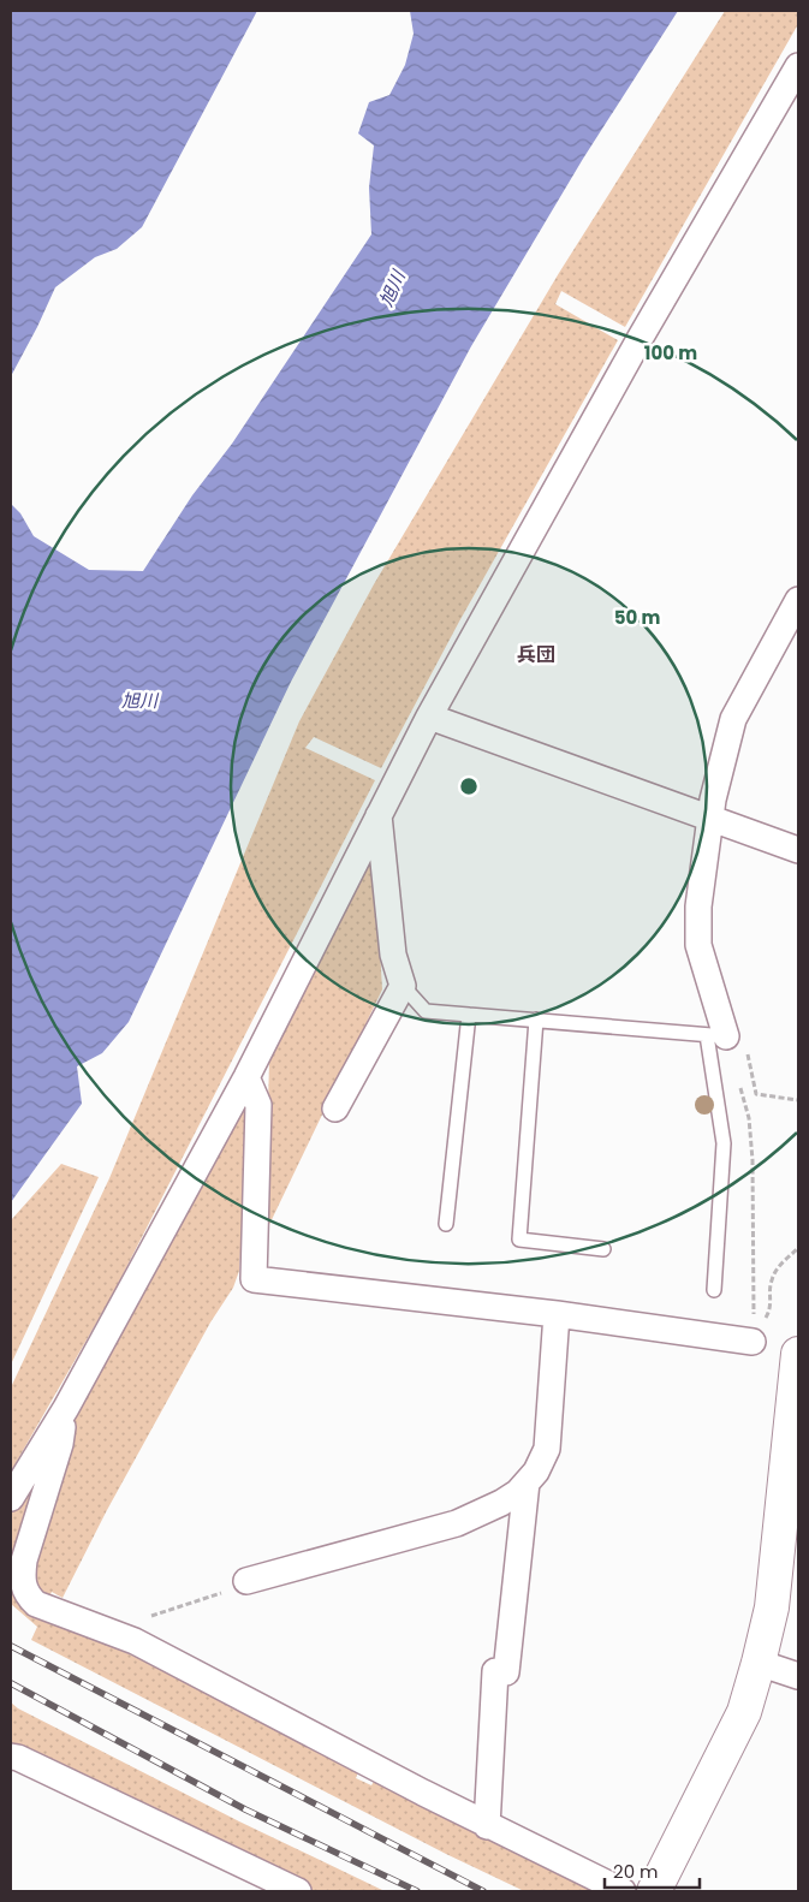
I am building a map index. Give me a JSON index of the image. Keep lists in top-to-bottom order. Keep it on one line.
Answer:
{"districts":["兵団"],"water":["旭川"],"scale_bar":"20 m","rings":["100 m","50 m"]}
